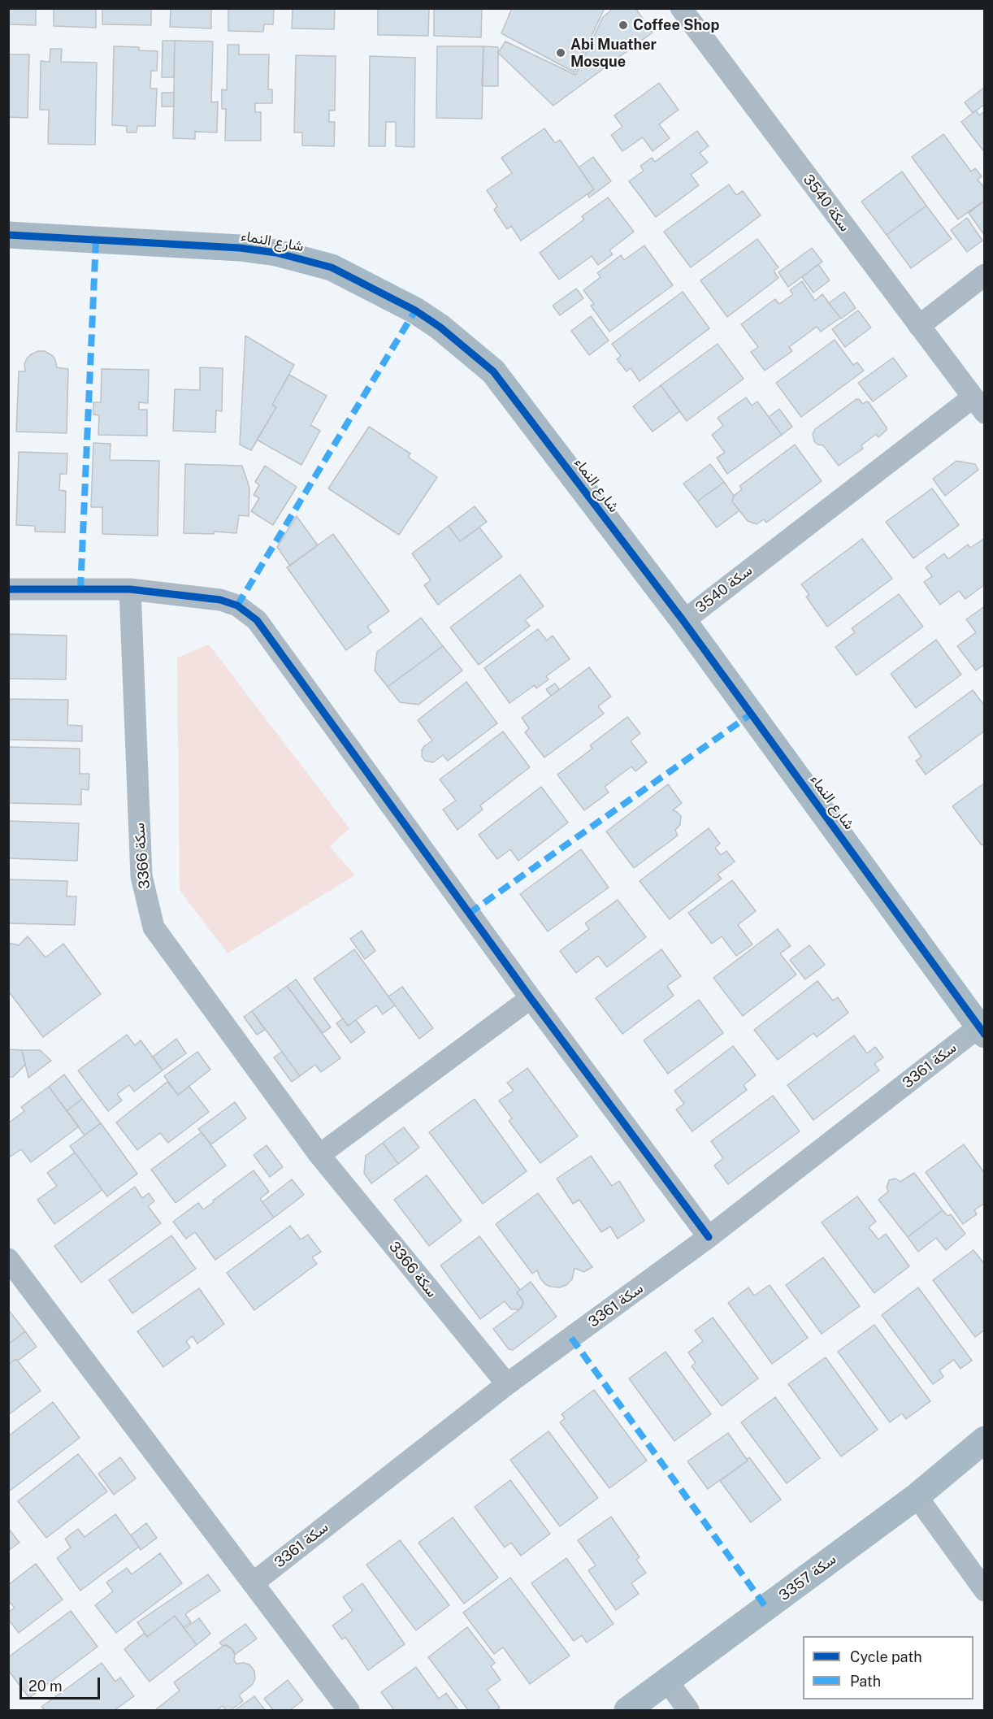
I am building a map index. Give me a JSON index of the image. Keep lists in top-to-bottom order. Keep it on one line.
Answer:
{"streets":{"street":["سكة 3540","شارع النماء","سكة 3366","سكة 3361","سكة 3357"]},"crossings":[["سكة 3540","شارع النماء"],["شارع النماء","سكة 3361"],["سكة 3366","سكة 3361"]],"places":["Coffee Shop","Abi Muather Mosque"],"legend":["Cycle path","Path"],"scale_bar":"20 m"}
